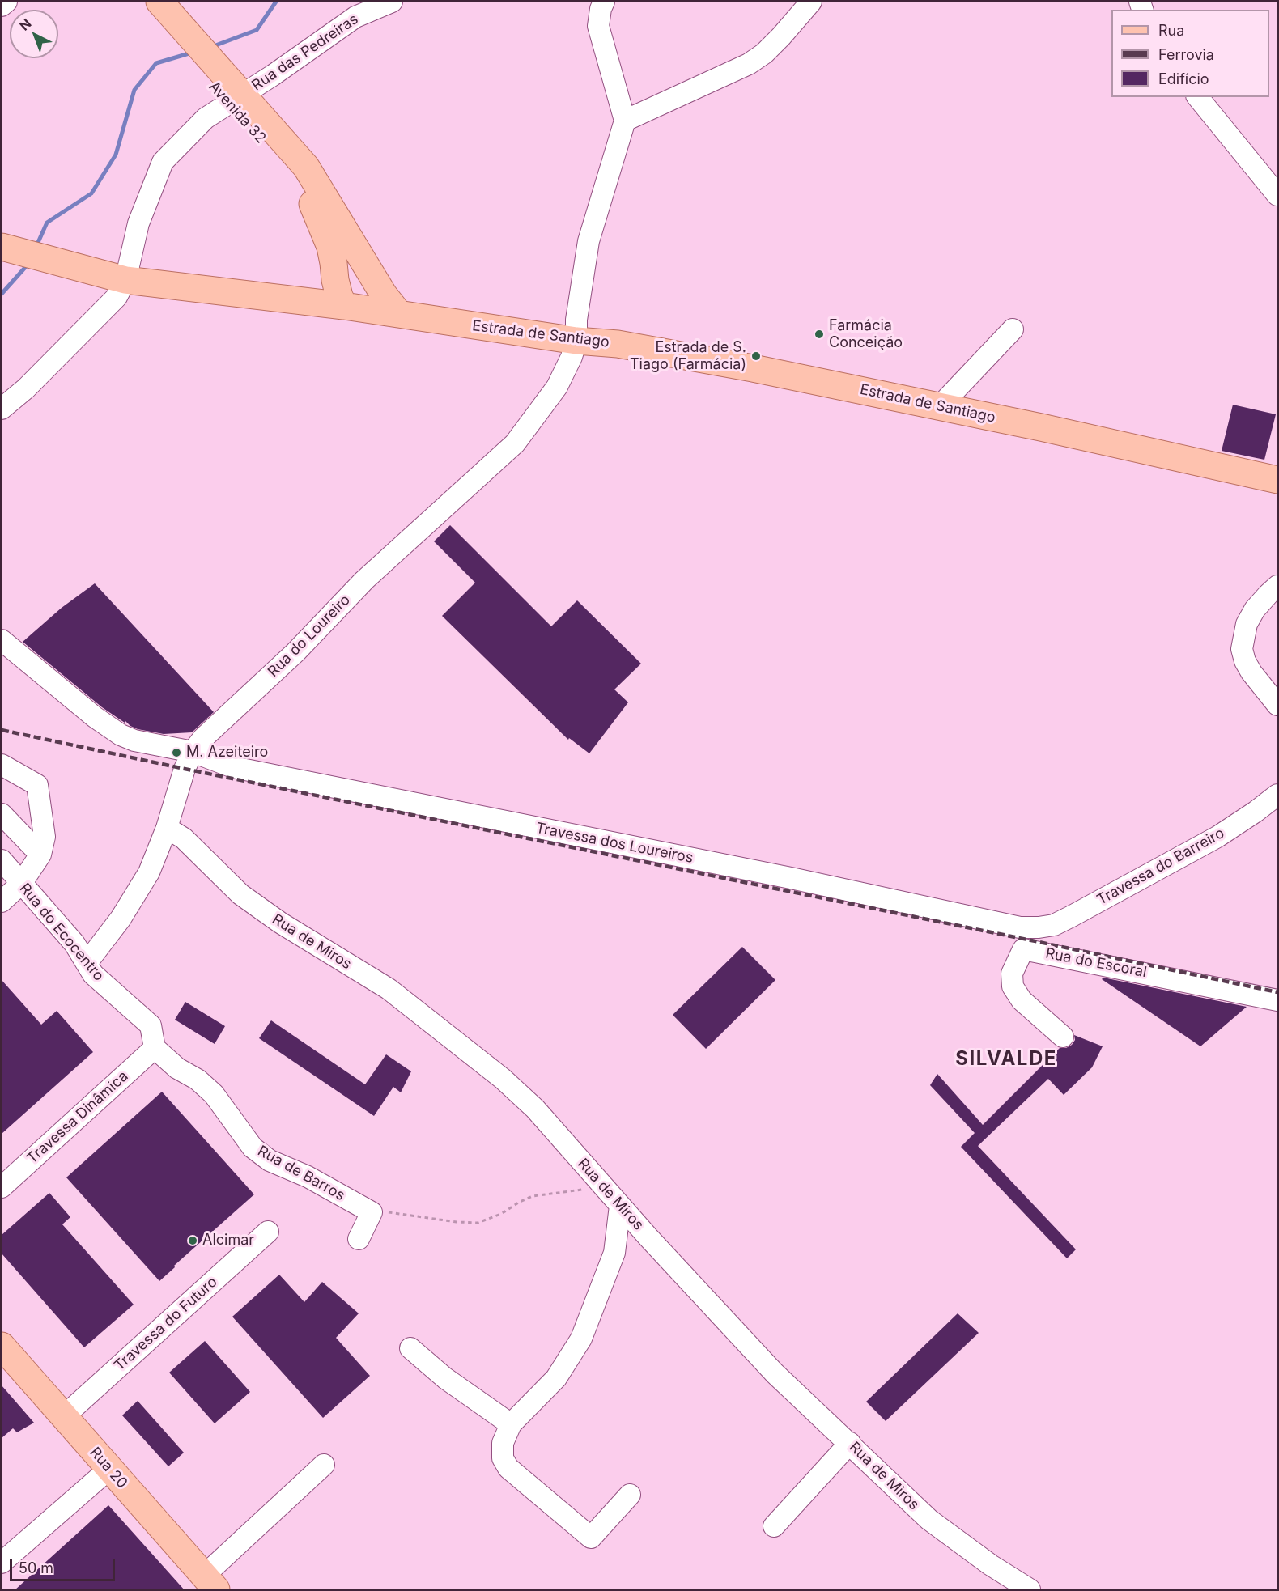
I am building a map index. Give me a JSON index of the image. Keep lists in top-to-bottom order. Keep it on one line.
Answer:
{"streets":{"main road":["Avenida 32","Estrada de Santiago","Rua 20"],"street":["Rua das Pedreiras","Rua do Loureiro","Travessa dos Loureiros","Travessa do Barreiro","Rua do Ecocentro","Rua de Miros","Rua do Escoral","Travessa Dinâmica","Rua de Barros","Travessa do Futuro"]},"crossings":[["Rua das Pedreiras","Avenida 32"],["Rua das Pedreiras","Estrada de Santiago"],["Avenida 32","Estrada de Santiago"],["Estrada de Santiago","Rua do Loureiro"],["Rua do Loureiro","Travessa dos Loureiros"],["Rua do Loureiro","Rua do Ecocentro"],["Rua do Loureiro","Rua de Miros"],["Travessa dos Loureiros","Travessa do Barreiro"],["Rua do Ecocentro","Travessa Dinâmica"],["Rua do Ecocentro","Rua de Barros"],["Travessa Dinâmica","Rua de Barros"],["Travessa do Futuro","Rua 20"]],"districts":["SILVALDE"],"places":["Farmácia Conceição","Estrada de S. Tiago (Farmácia)","M. Azeiteiro","Alcimar"],"legend":["Rua","Ferrovia","Edifício"],"scale_bar":"50 m","north":"top left"}
